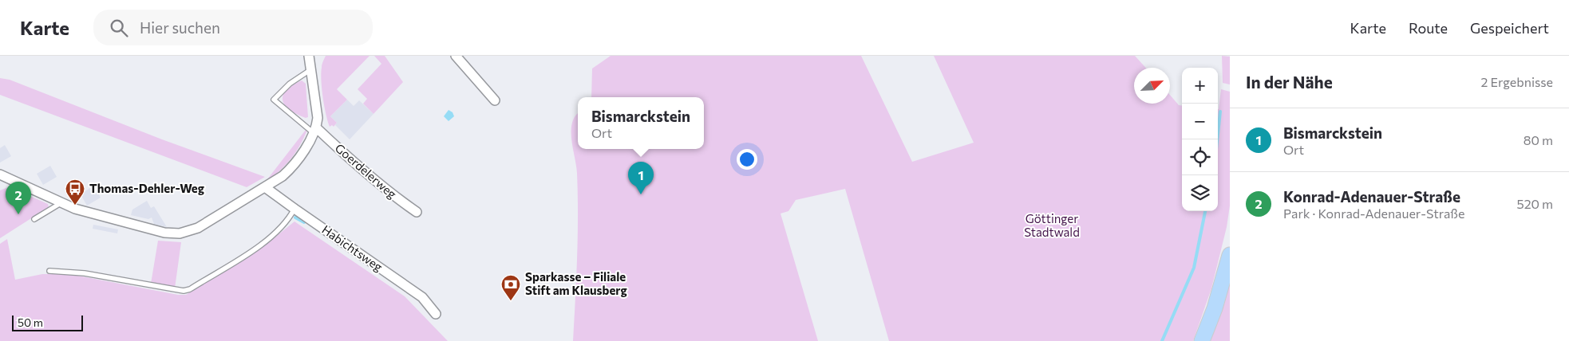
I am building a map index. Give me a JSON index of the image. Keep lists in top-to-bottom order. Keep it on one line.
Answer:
{"streets":{"street":["Goerdelerweg","Habichtsweg"]},"parks":["Göttinger Stadtwald"],"places":{"bus stop":["Thomas-Dehler-Weg"],"bank":["Sparkasse – Filiale Stift am Klausberg"]},"scale_bar":"50 m","north":"top right","page":{"header":"Karte","search":"Hier suchen","nav":["Karte","Route","Gespeichert"],"heading":["In der Nähe","2 Ergebnisse"],"map_buttons":["+","−"],"popup":["Bismarckstein","Ort"],"list":[{"mark":"1","name":"Bismarckstein","note":"Ort","value":"80 m"},{"mark":"2","name":"Konrad-Adenauer-Straße","note":"Park · Konrad-Adenauer-Straße","value":"520 m"}],"pins":["1","2"],"scale":"50 m"}}
